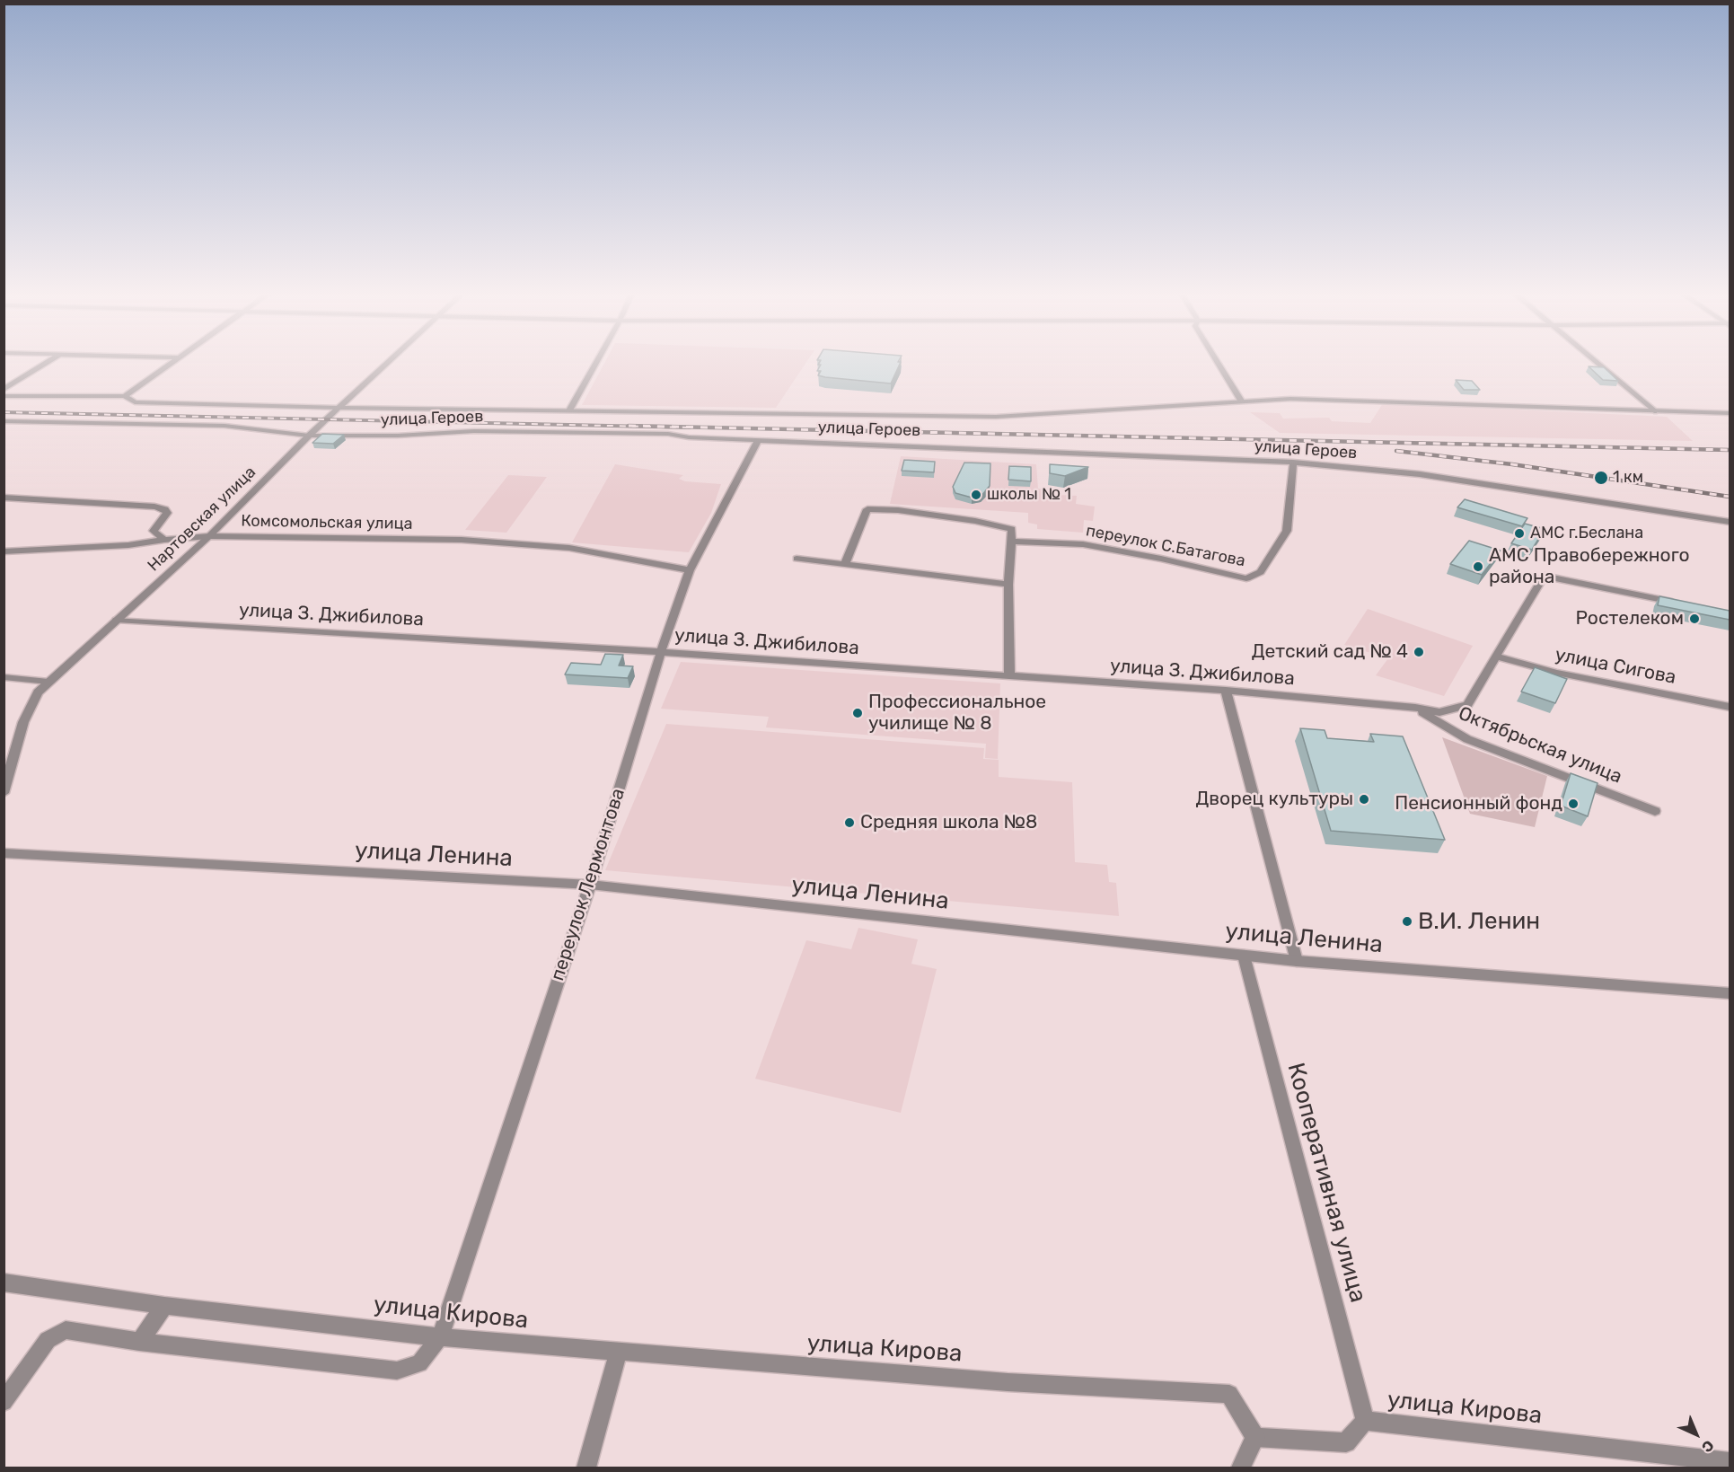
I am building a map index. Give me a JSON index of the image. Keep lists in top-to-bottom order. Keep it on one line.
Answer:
{"streets":{"street":["улица Героев","Нартовская улица","Комсомольская улица","переулок С.Батагова","улица З. Джибилова","улица Сигова","Октябрьская улица","улица Ленина","переулок Лермонтова","Кооперативная улица","улица Кирова"]},"crossings":[["улица Героев","Нартовская улица"],["улица Героев","переулок С.Батагова"],["улица Героев","переулок Лермонтова"],["Нартовская улица","Комсомольская улица"],["Нартовская улица","улица З. Джибилова"],["Комсомольская улица","переулок Лермонтова"],["улица З. Джибилова","улица Сигова"],["улица З. Джибилова","Октябрьская улица"],["улица З. Джибилова","переулок Лермонтова"],["улица Ленина","переулок Лермонтова"],["улица Ленина","Кооперативная улица"],["переулок Лермонтова","улица Кирова"],["Кооперативная улица","улица Кирова"]],"places":["1 км","школы № 1","АМС г.Беслана","АМС Правобережного района","Ростелеком","Детский сад № 4","Профессиональное училище № 8","Дворец культуры","Пенсионный фонд","Средняя школа №8","В.И. Ленин"],"north":"bottom right"}
